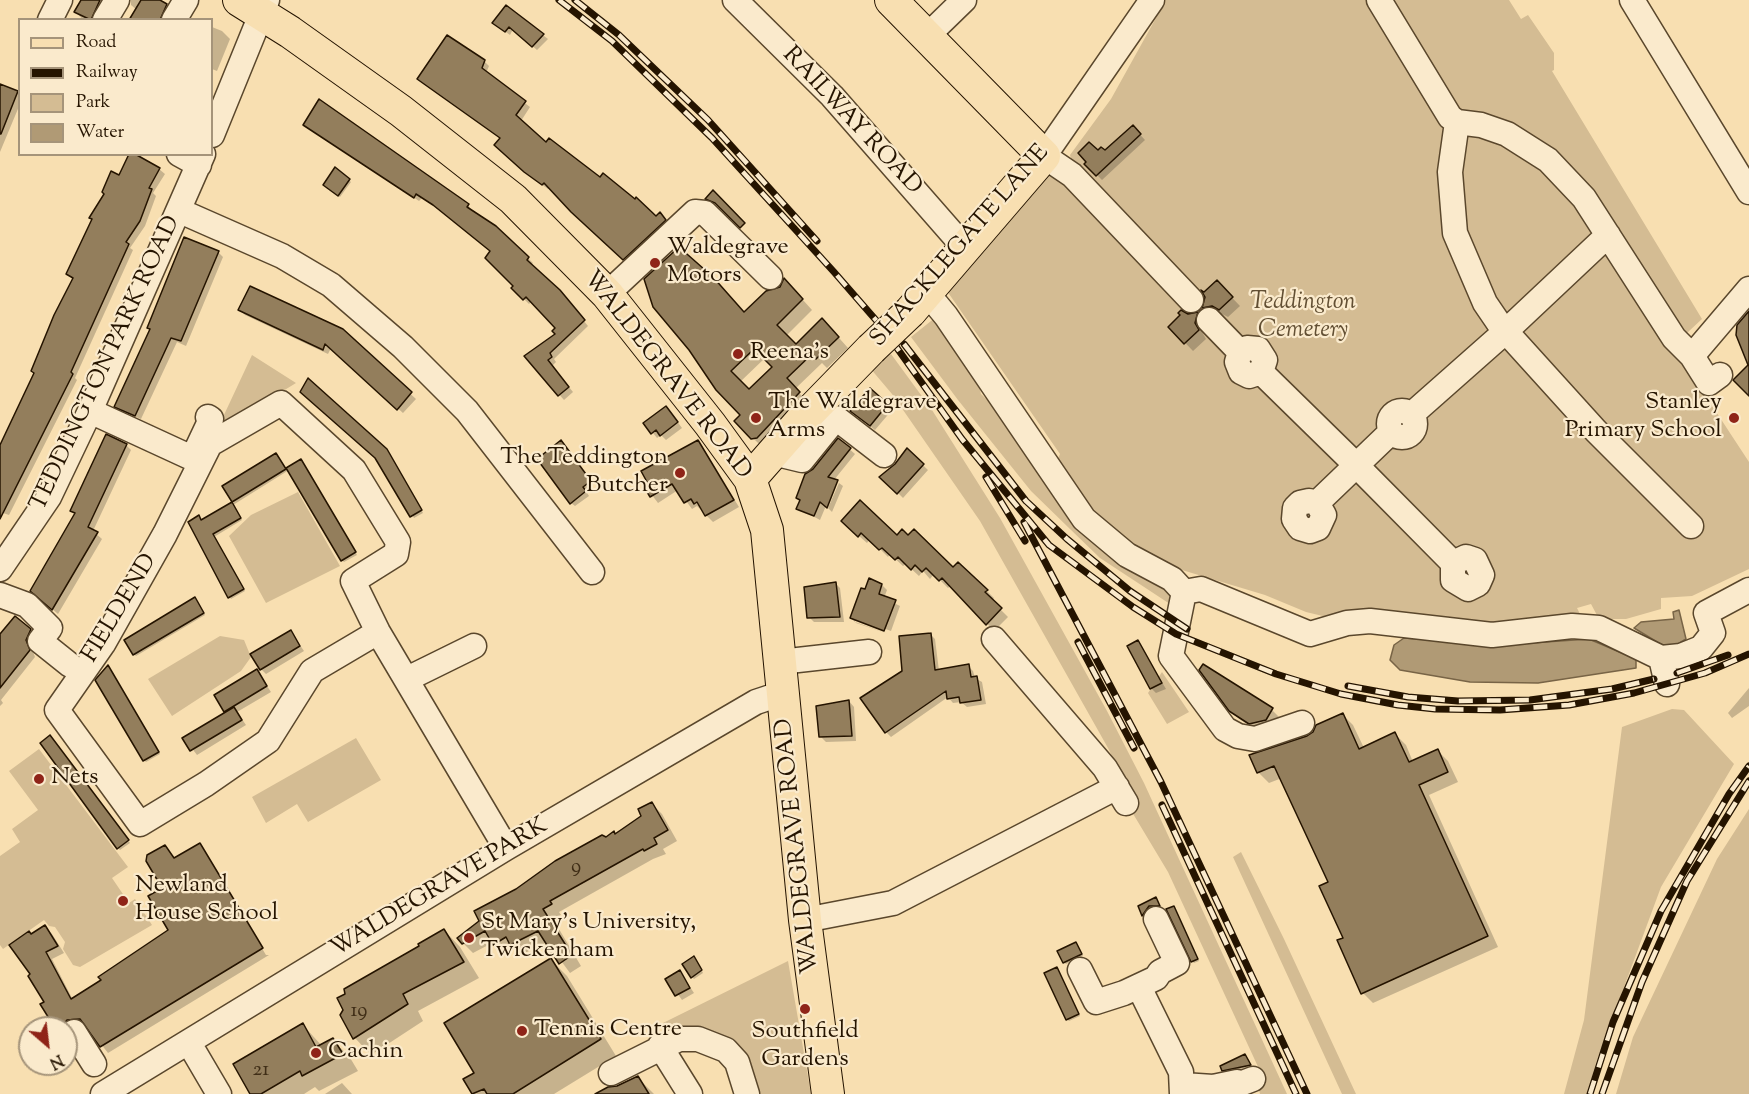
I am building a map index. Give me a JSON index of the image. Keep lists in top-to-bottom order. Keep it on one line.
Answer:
{"streets":{"main road":["SHACKLEGATE LANE","WALDEGRAVE ROAD"],"street":["RAILWAY ROAD","TEDDINGTON PARK ROAD","FIELDEND","WALDEGRAVE PARK"]},"crossings":[["RAILWAY ROAD","SHACKLEGATE LANE"],["SHACKLEGATE LANE","WALDEGRAVE ROAD"],["WALDEGRAVE ROAD","WALDEGRAVE PARK"],["FIELDEND","WALDEGRAVE PARK"]],"parks":["Teddington Cemetery"],"places":["Waldegrave Motors","Reena's","The Waldegrave Arms","Stanley Primary School","The Teddington Butcher","Nets","Newland House School","St Mary's University, Twickenham","Southfield Gardens","Tennis Centre","Cachin"],"house_numbers":["9","19","21"],"legend":["Road","Railway","Park","Water"],"north":"bottom right"}
